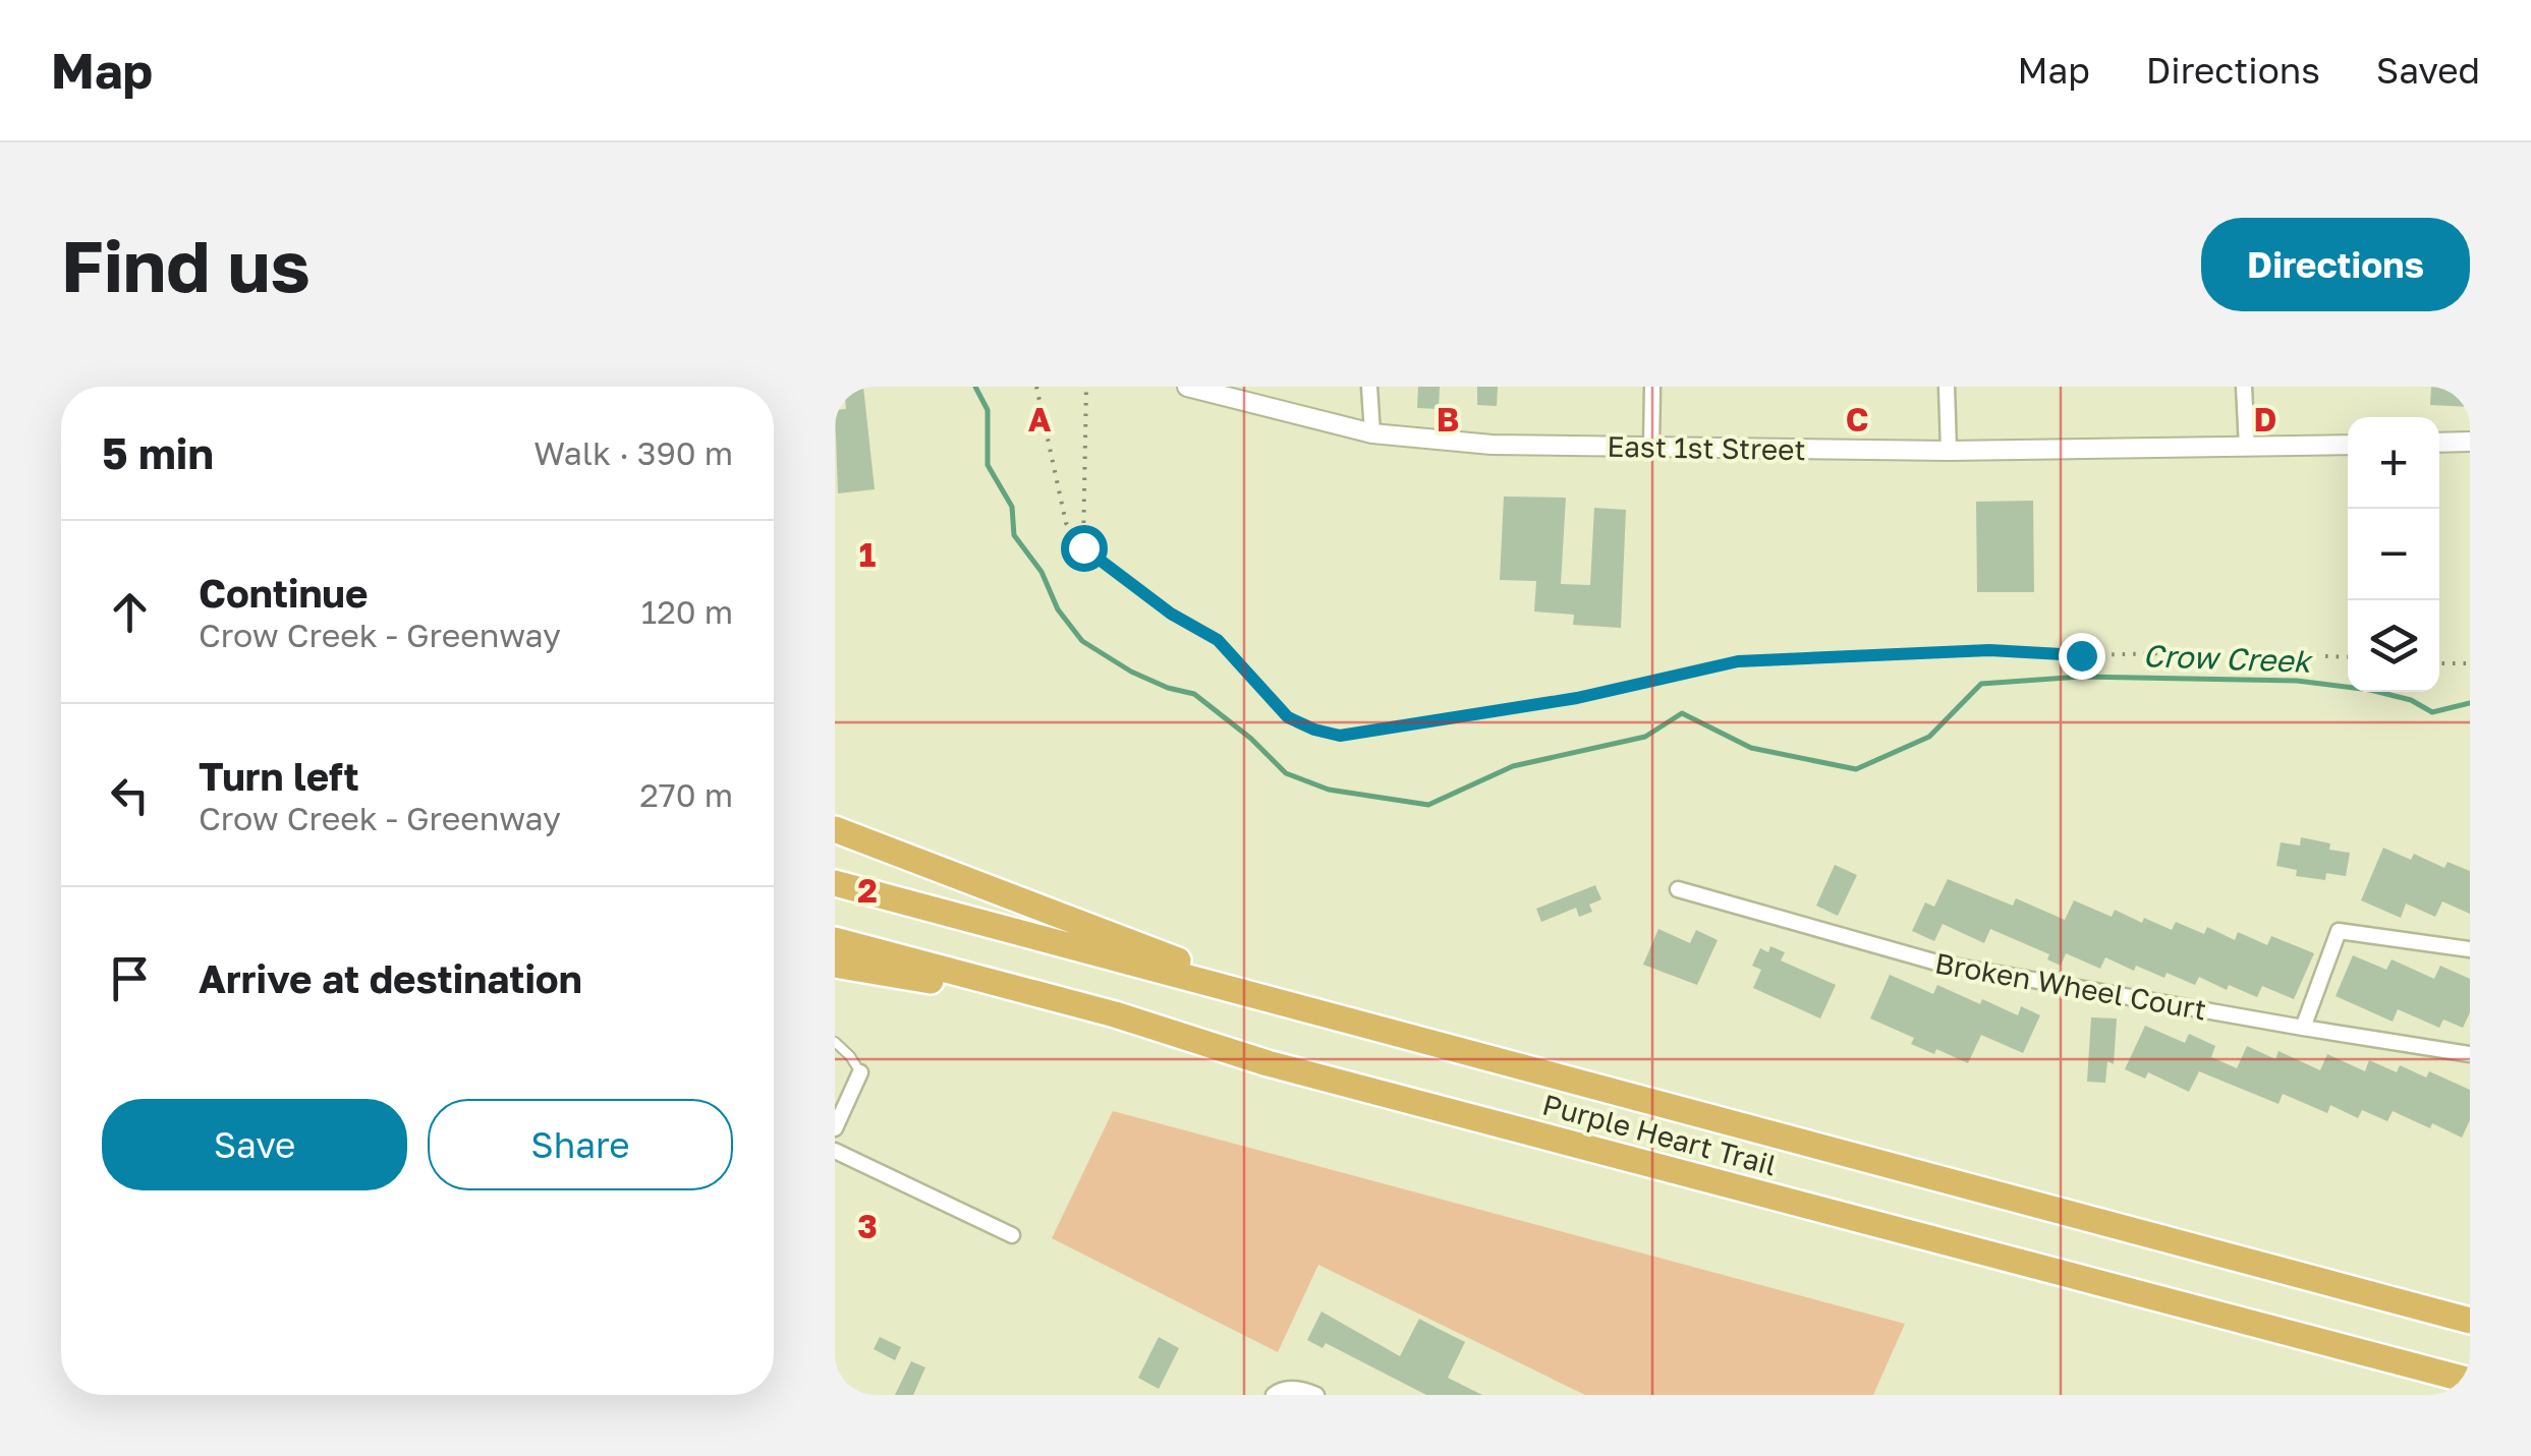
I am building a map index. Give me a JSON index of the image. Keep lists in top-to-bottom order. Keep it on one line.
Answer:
{"streets":{"highway":["Purple Heart Trail"],"street":["East 1st Street","Broken Wheel Court"]},"water":["Crow Creek"],"page":{"header":"Map","nav":["Map","Directions","Saved"],"buttons":["Directions",["Save","Share"]],"title":"Find us","heading":["5 min","Walk · 390 m"],"map_buttons":["+","−"],"list":[["Continue","Crow Creek - Greenway","120 m"],["Turn left","Crow Creek - Greenway","270 m"],"Arrive at destination"]},"grid":{"columns":["A","B","C","D"],"rows":["1","2","3"]}}
